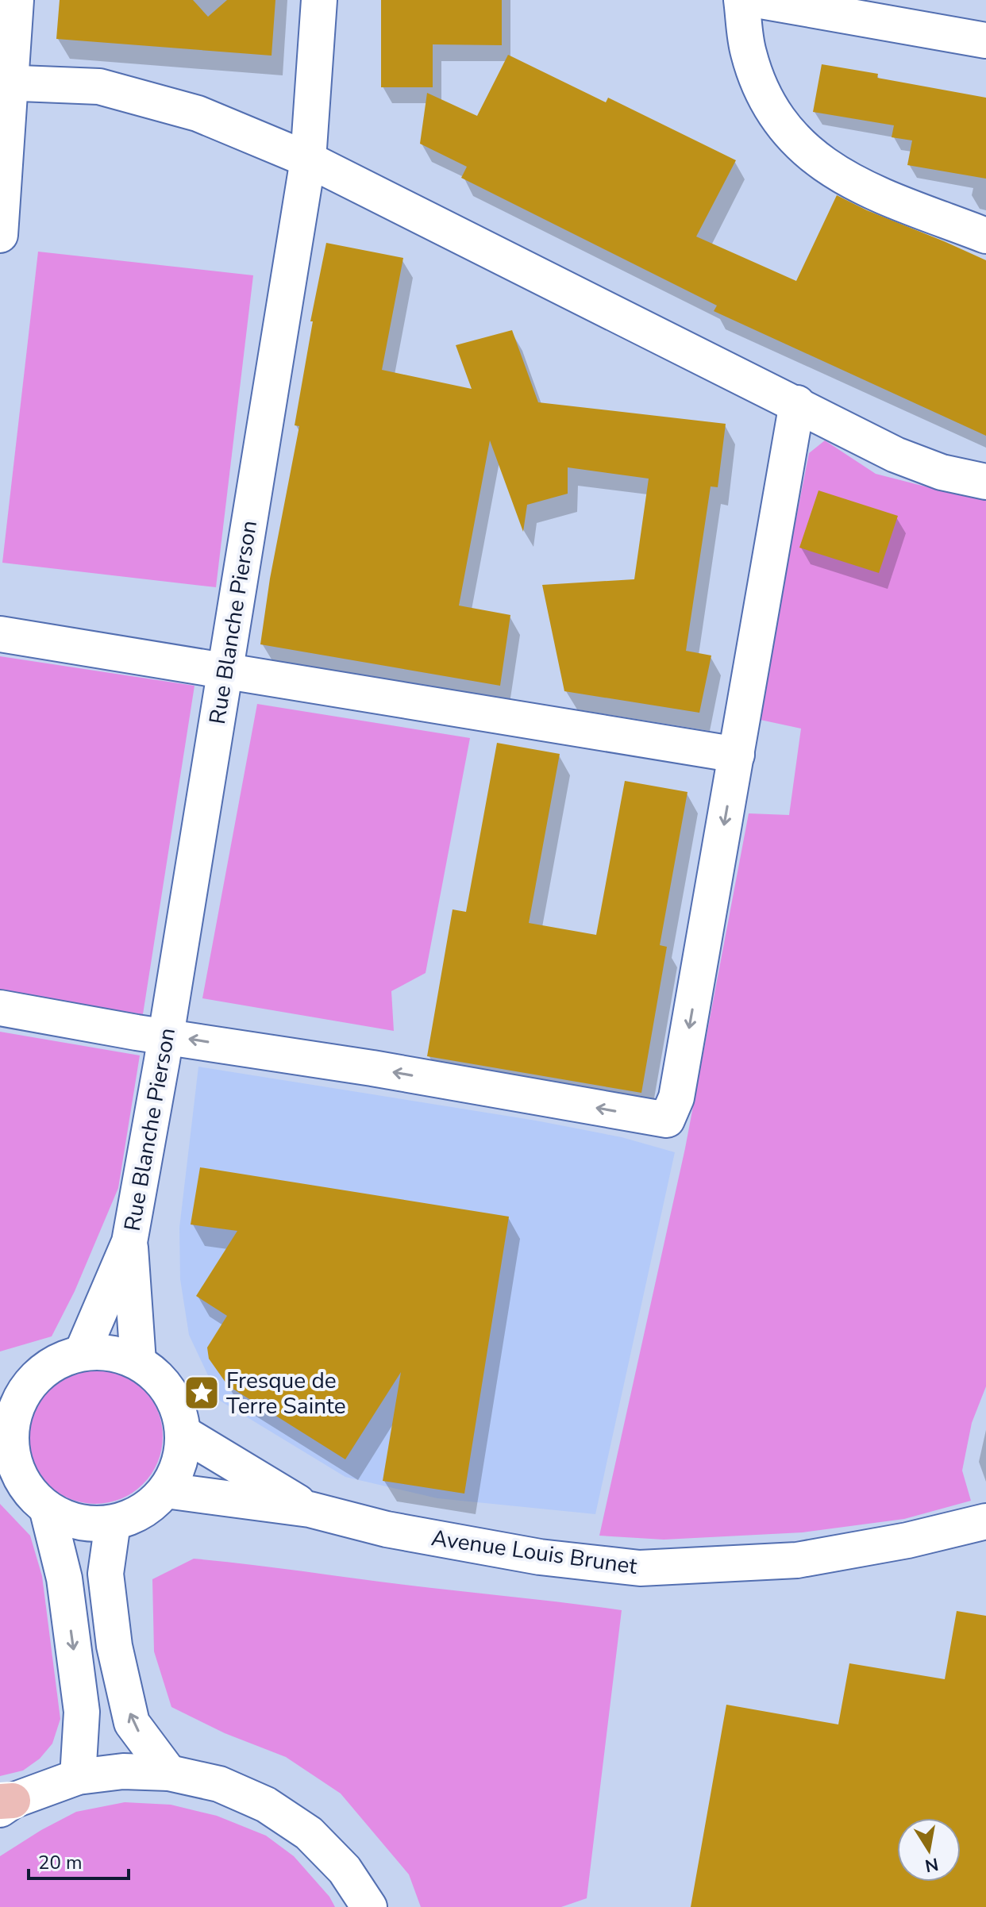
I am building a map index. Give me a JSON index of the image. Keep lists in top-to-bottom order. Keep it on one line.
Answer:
{"streets":{"street":["Rue Blanche Pierson","Avenue Louis Brunet"]},"crossings":[["Rue Blanche Pierson","Avenue Louis Brunet"]],"places":{"place":["Fresque de Terre Sainte"]},"scale_bar":"20 m","north":"bottom"}
